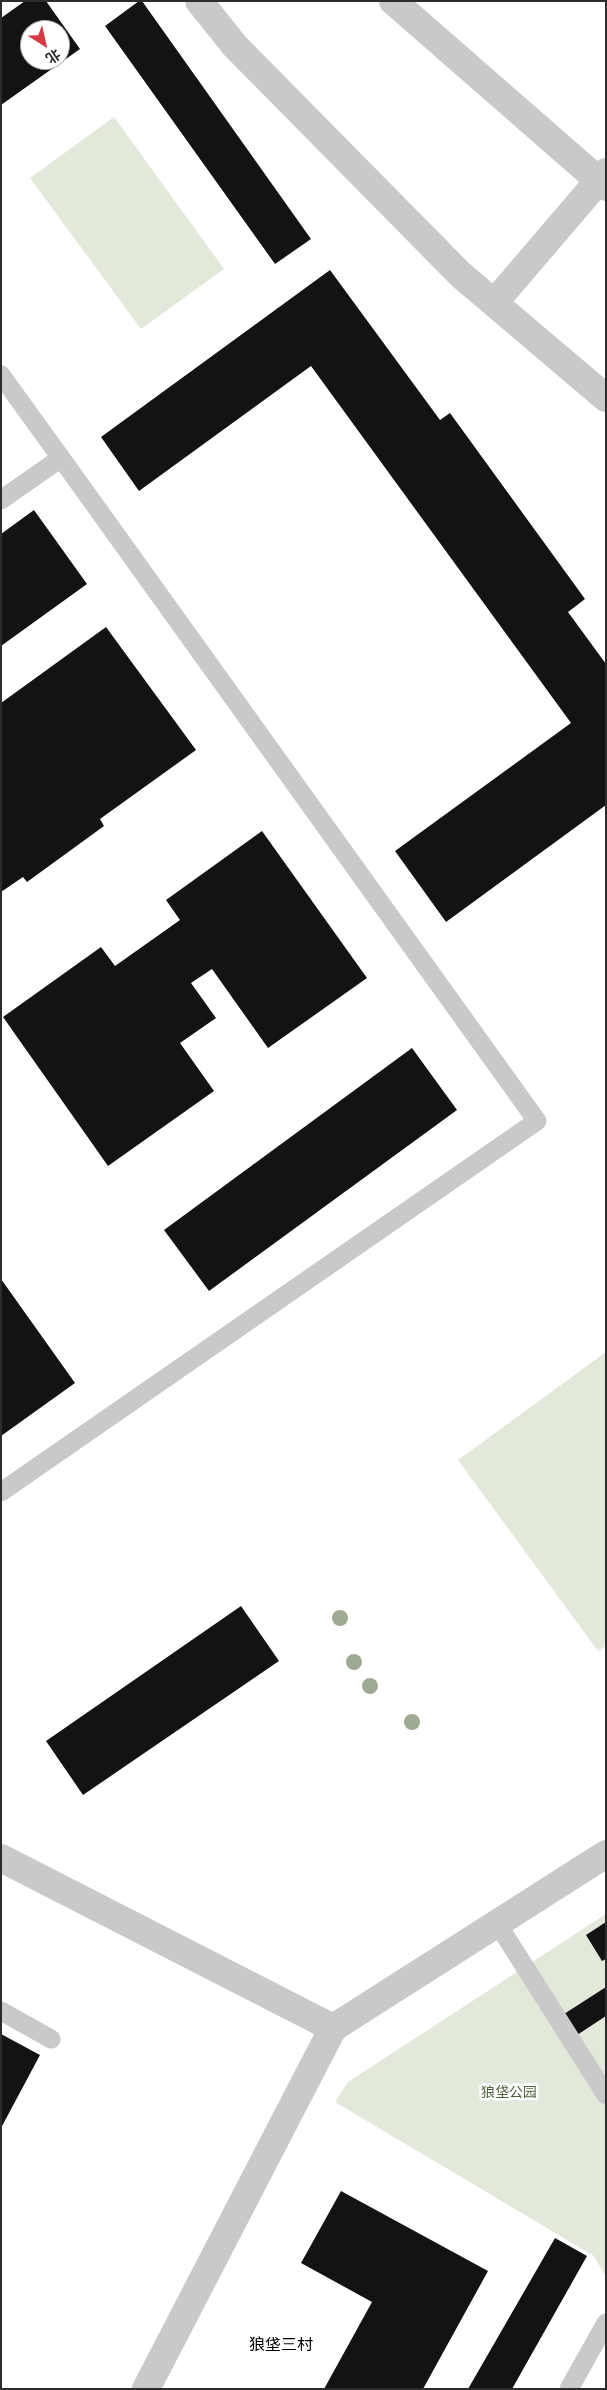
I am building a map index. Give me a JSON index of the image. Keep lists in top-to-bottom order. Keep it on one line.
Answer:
{"districts":["狼垡三村"],"parks":["狼垡公园"],"north":"bottom right"}
